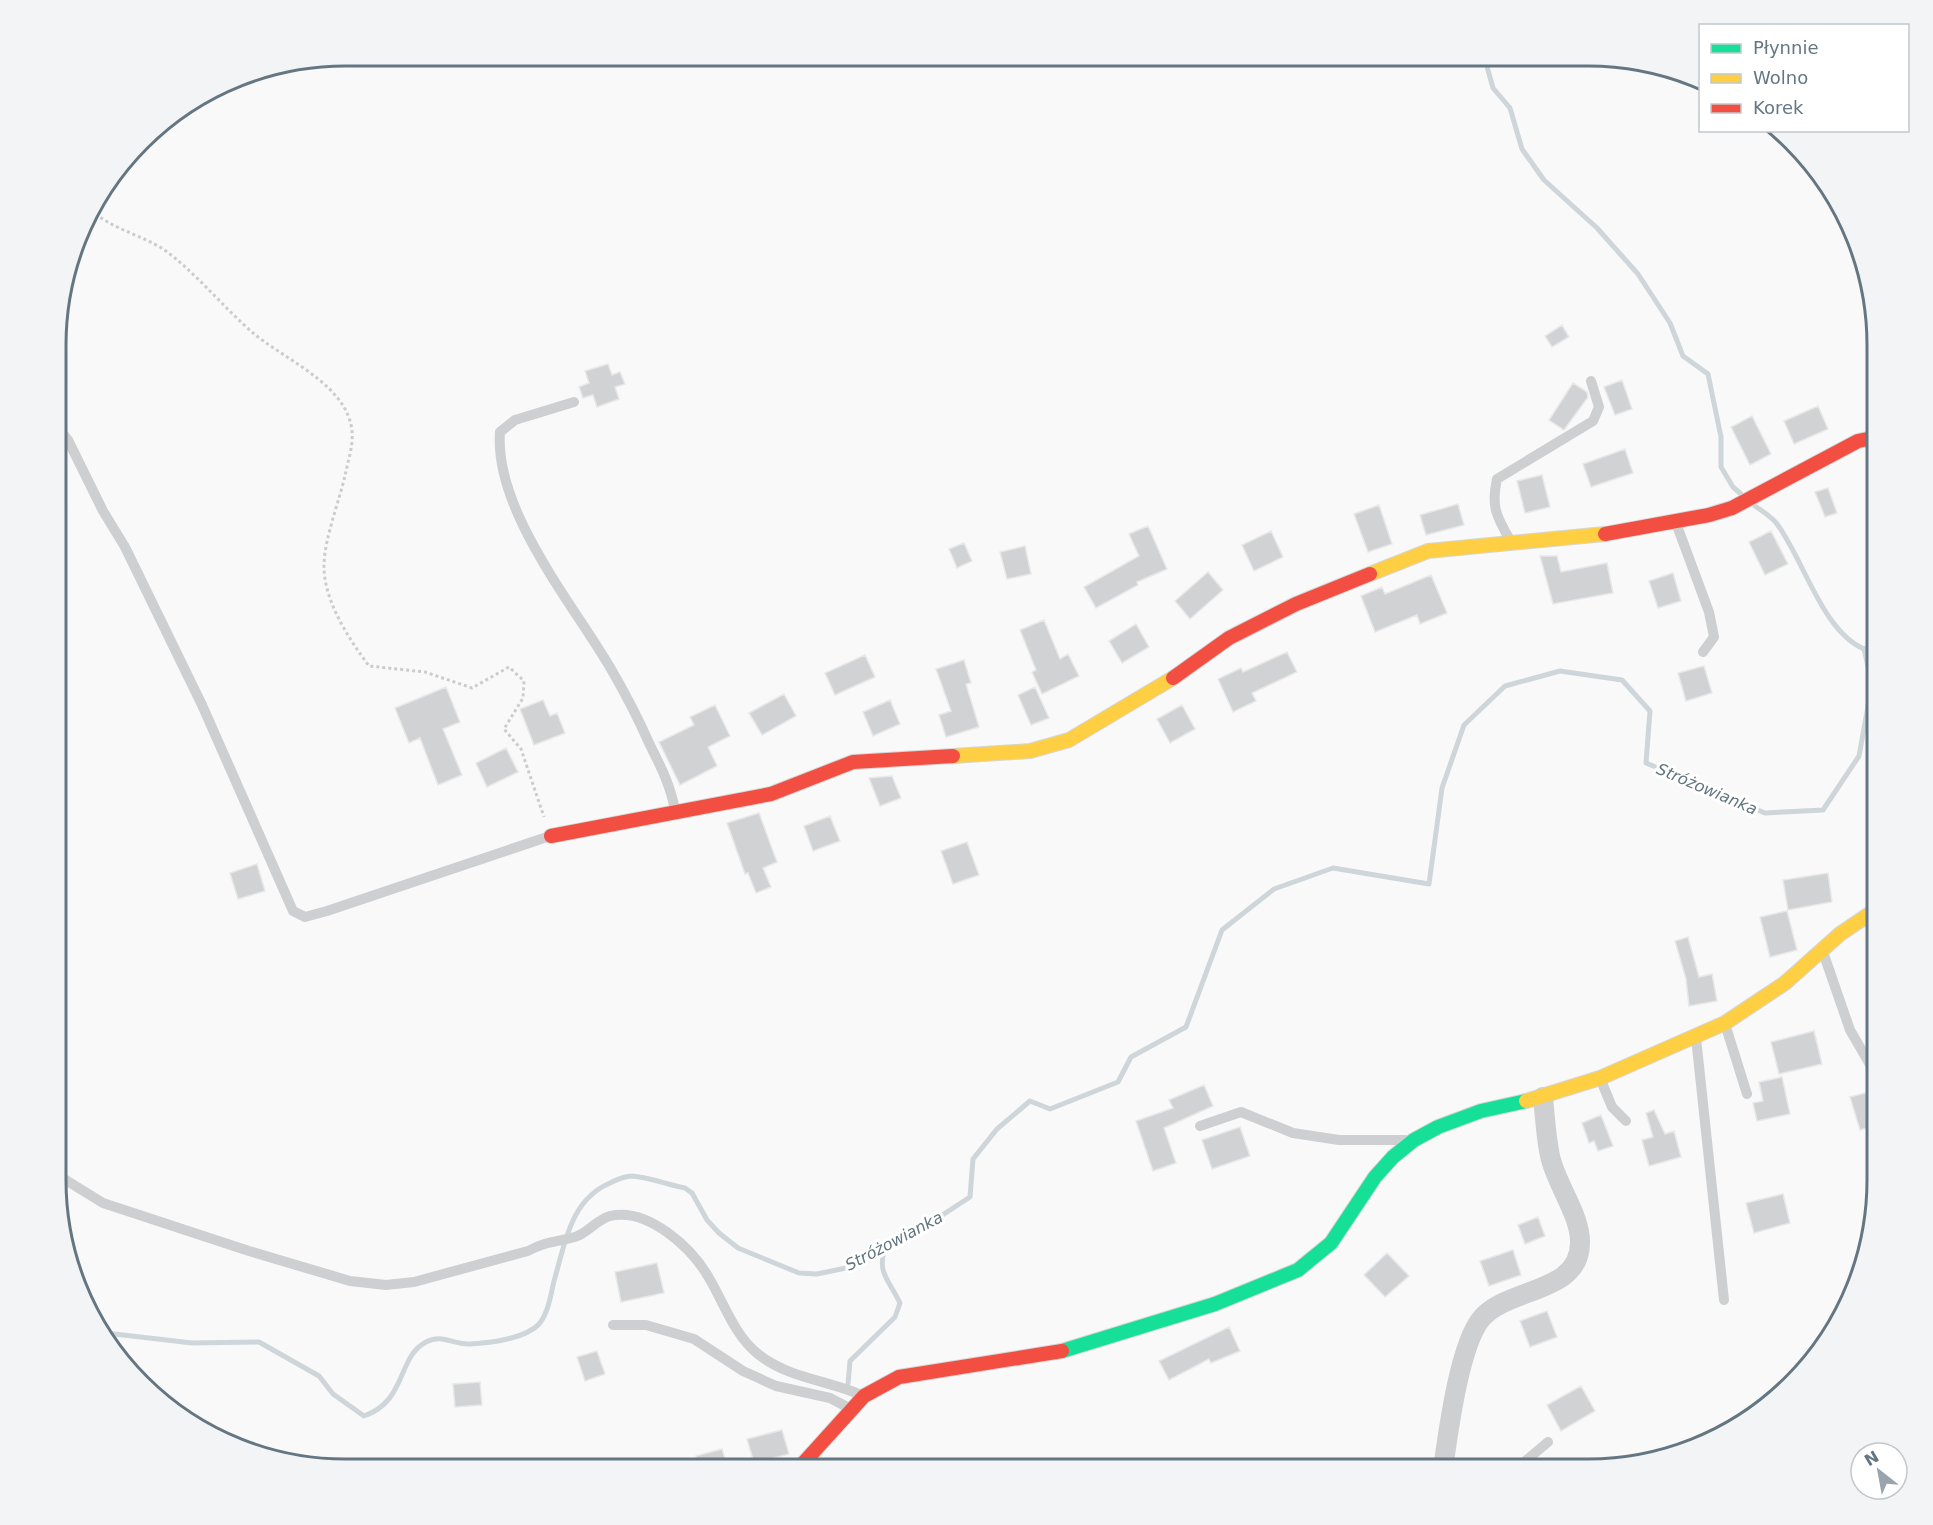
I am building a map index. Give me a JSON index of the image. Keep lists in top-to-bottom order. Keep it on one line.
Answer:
{"water":["Stróżowianka"],"legend":["Płynnie","Wolno","Korek"],"north":"top left"}
